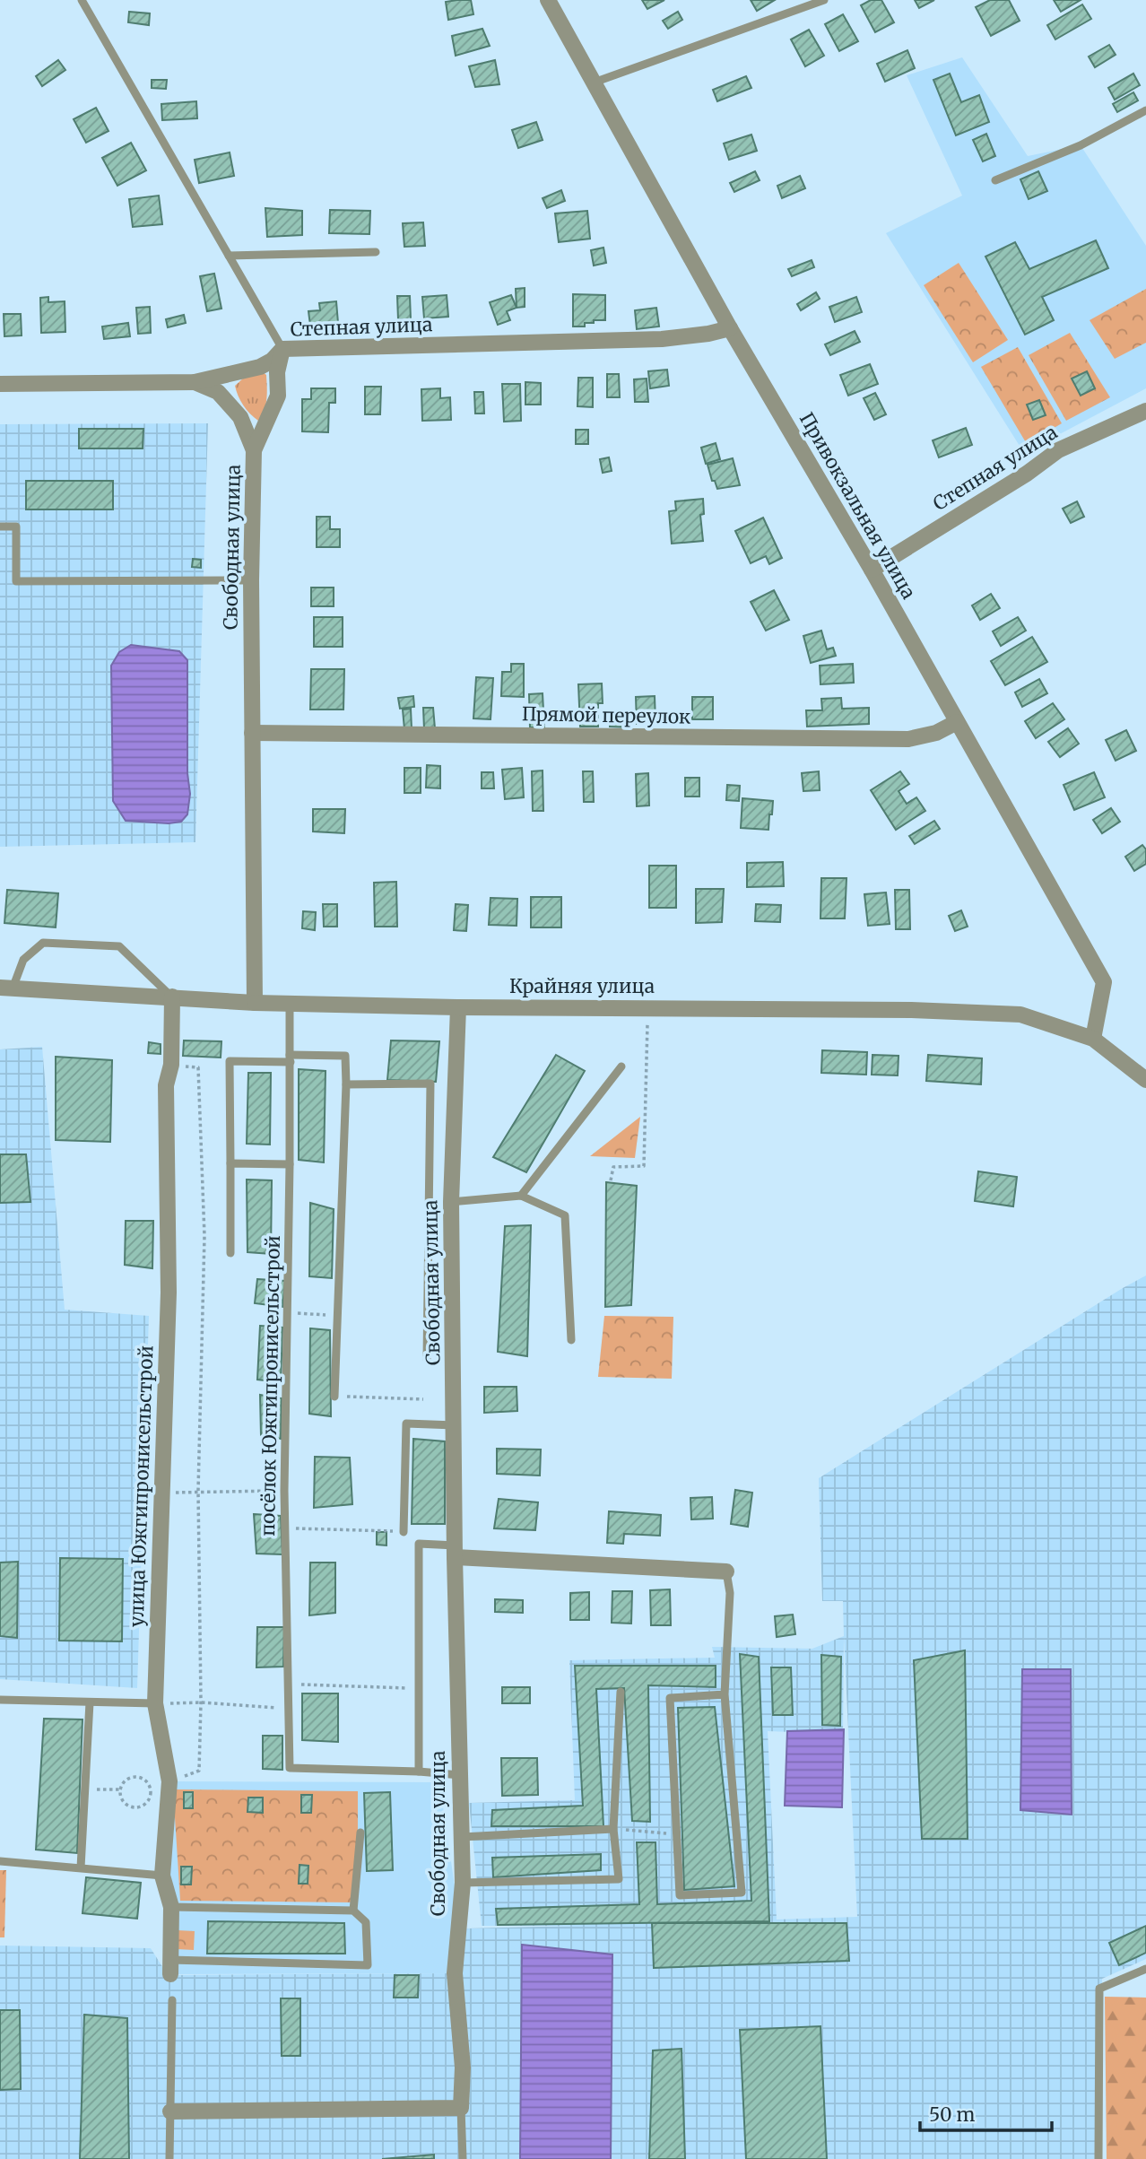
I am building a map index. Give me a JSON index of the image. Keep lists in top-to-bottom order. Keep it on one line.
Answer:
{"streets":{"street":["Степная улица","Привокзальная улица","Свободная улица","Прямой переулок","Крайняя улица","улица Южгипронисельстрой"],"lane":["посёлок Южгипронисельстрой"]},"crossings":[["Степная улица","Привокзальная улица"],["Степная улица","Свободная улица"],["Привокзальная улица","Прямой переулок"],["Привокзальная улица","Крайняя улица"],["Свободная улица","Прямой переулок"],["Свободная улица","Крайняя улица"],["Крайняя улица","посёлок Южгипронисельстрой"],["Крайняя улица","улица Южгипронисельстрой"]],"scale_bar":"50 m"}
